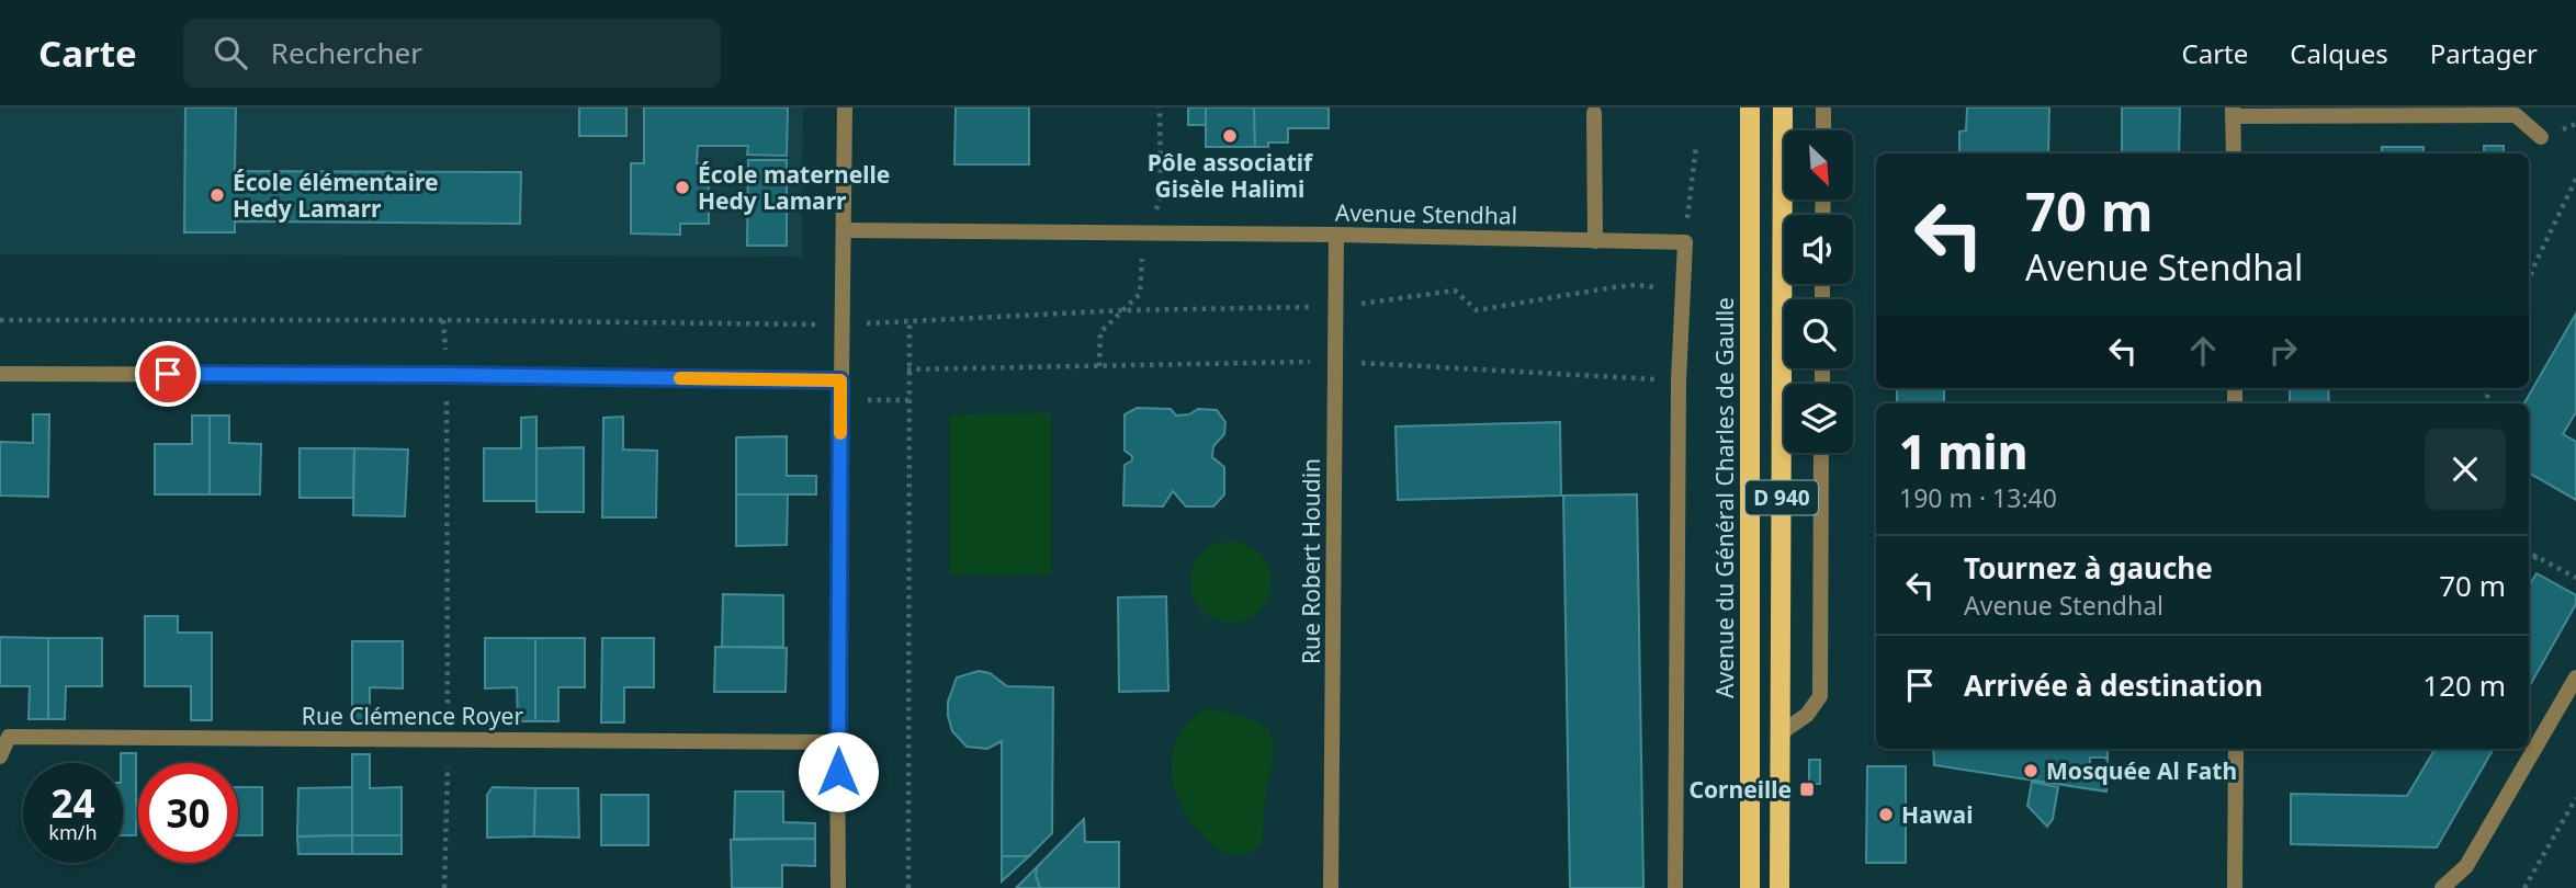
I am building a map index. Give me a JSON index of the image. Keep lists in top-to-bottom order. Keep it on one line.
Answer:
{"streets":{"main road":["Avenue du Général Charles de Gaulle","D 940"],"street":["Avenue Stendhal","Rue Robert Houdin","Rue Clémence Royer"]},"crossings":[["Avenue Stendhal","Rue Robert Houdin"]],"places":{"other":["Pôle associatif Gisèle Halimi","École maternelle Hedy Lamarr","École élémentaire Hedy Lamarr","Mosquée Al Fath","Hawai"],"transit":["Corneille"]},"north":"bottom right","page":{"header":"Carte","search":"Rechercher","nav":["Carte","Calques","Partager"],"turn":["70 m","Avenue Stendhal"],"heading":["1 min","190 m · 13:40"],"list":[{"name":"Tournez à gauche","note":"Avenue Stendhal","value":"70 m"},{"name":"Arrivée à destination","value":"120 m"}],"speed":"24 km/h","limit":"30"}}
